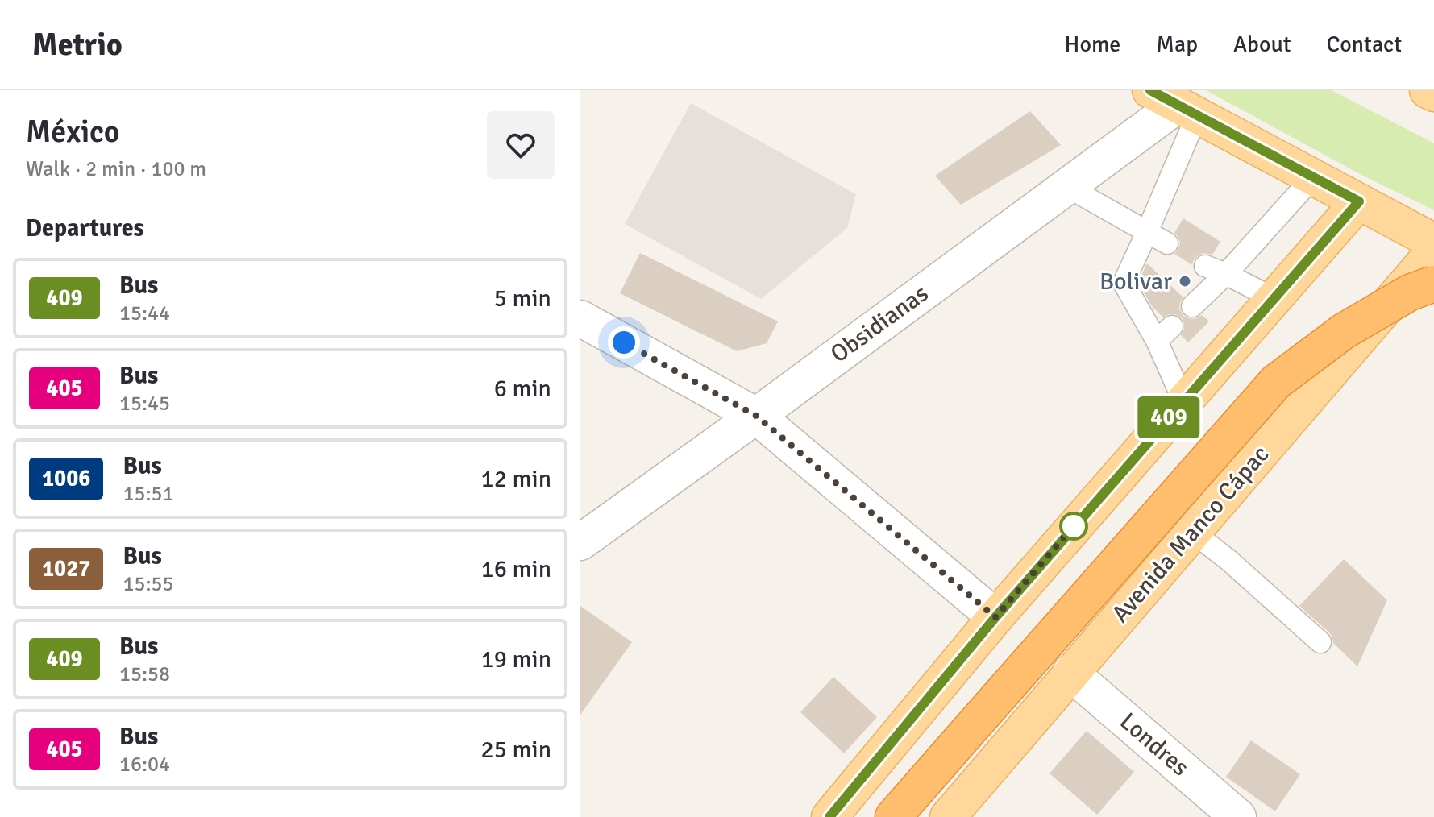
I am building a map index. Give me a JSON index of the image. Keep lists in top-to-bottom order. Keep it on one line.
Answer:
{"streets":{"main road":["Avenida Manco Cápac"],"street":["Obsidianas","Londres"]},"crossings":[["Avenida Manco Cápac","Londres"]],"places":["Bolivar"],"lines":["bus line 409"],"page":{"header":"Metrio","nav":["Home","Map","About","Contact"],"heading":[["México","Walk · 2 min · 100 m"],"Departures"],"on_map":"409","list":[{"mark":"409","name":"Bus","note":"15:44","value":"5 min"},{"mark":"405","name":"Bus","note":"15:45","value":"6 min"},{"mark":"1006","name":"Bus","note":"15:51","value":"12 min"},{"mark":"1027","name":"Bus","note":"15:55","value":"16 min"},{"mark":"409","name":"Bus","note":"15:58","value":"19 min"},{"mark":"405","name":"Bus","note":"16:04","value":"25 min"}]}}
